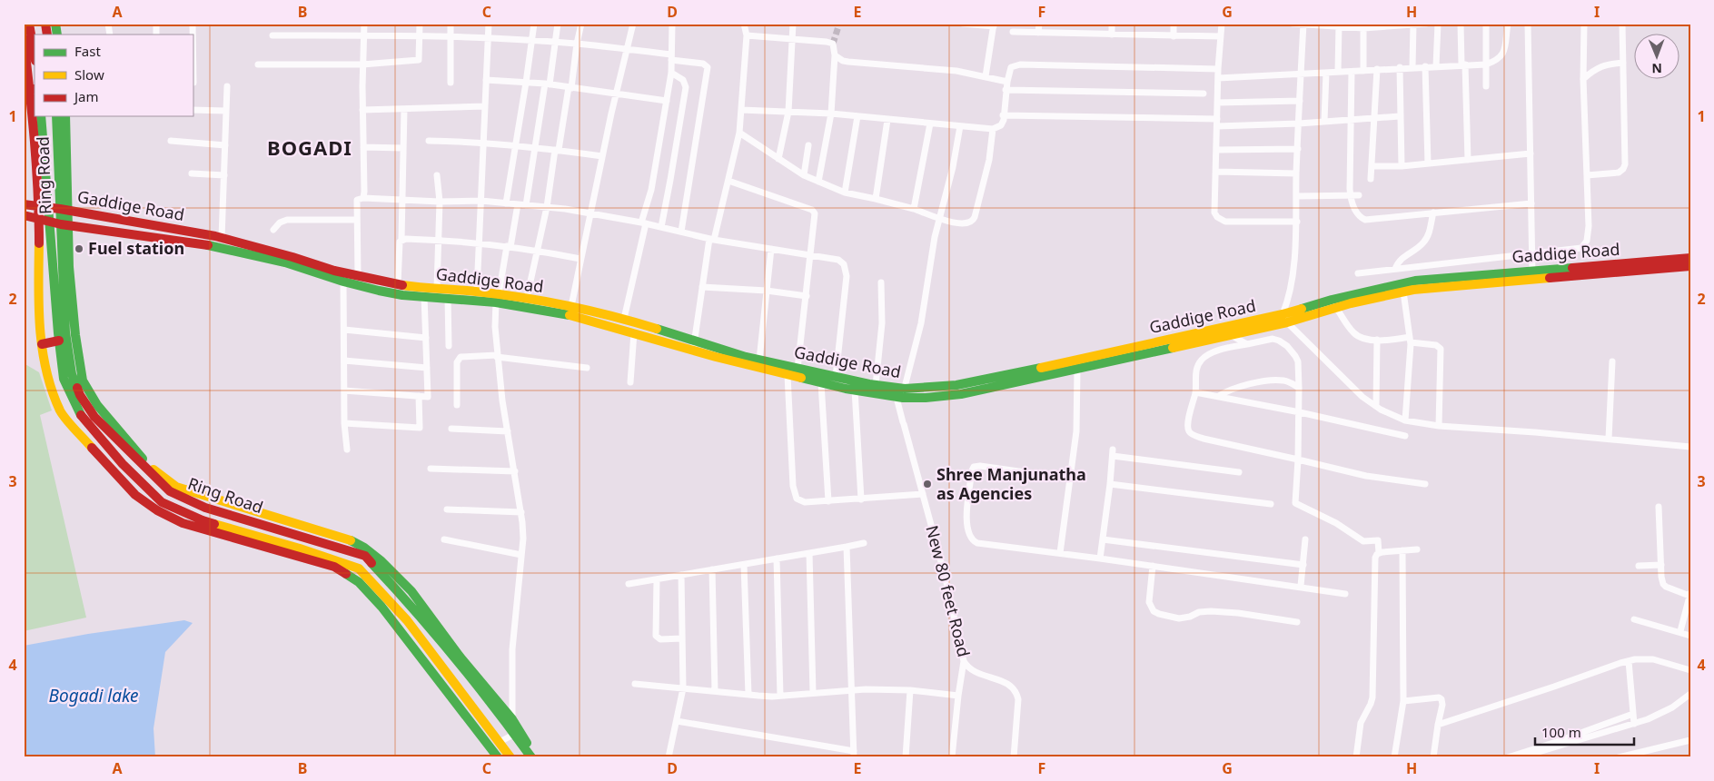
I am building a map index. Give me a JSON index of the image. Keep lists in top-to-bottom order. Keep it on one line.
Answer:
{"streets":{"main road":["Ring Road","Gaddige Road"],"street":["New 80 feet Road"]},"crossings":[["Ring Road","Gaddige Road"],["Gaddige Road","New 80 feet Road"]],"districts":["BOGADI"],"water":["Bogadi lake"],"places":["Fuel station","Shree Manjunatha as Agencies"],"legend":["Fast","Slow","Jam"],"scale_bar":"100 m","north":"bottom","grid":{"columns":["A","B","C","D","E","F","G","H","I"],"rows":["1","2","3","4"]}}
